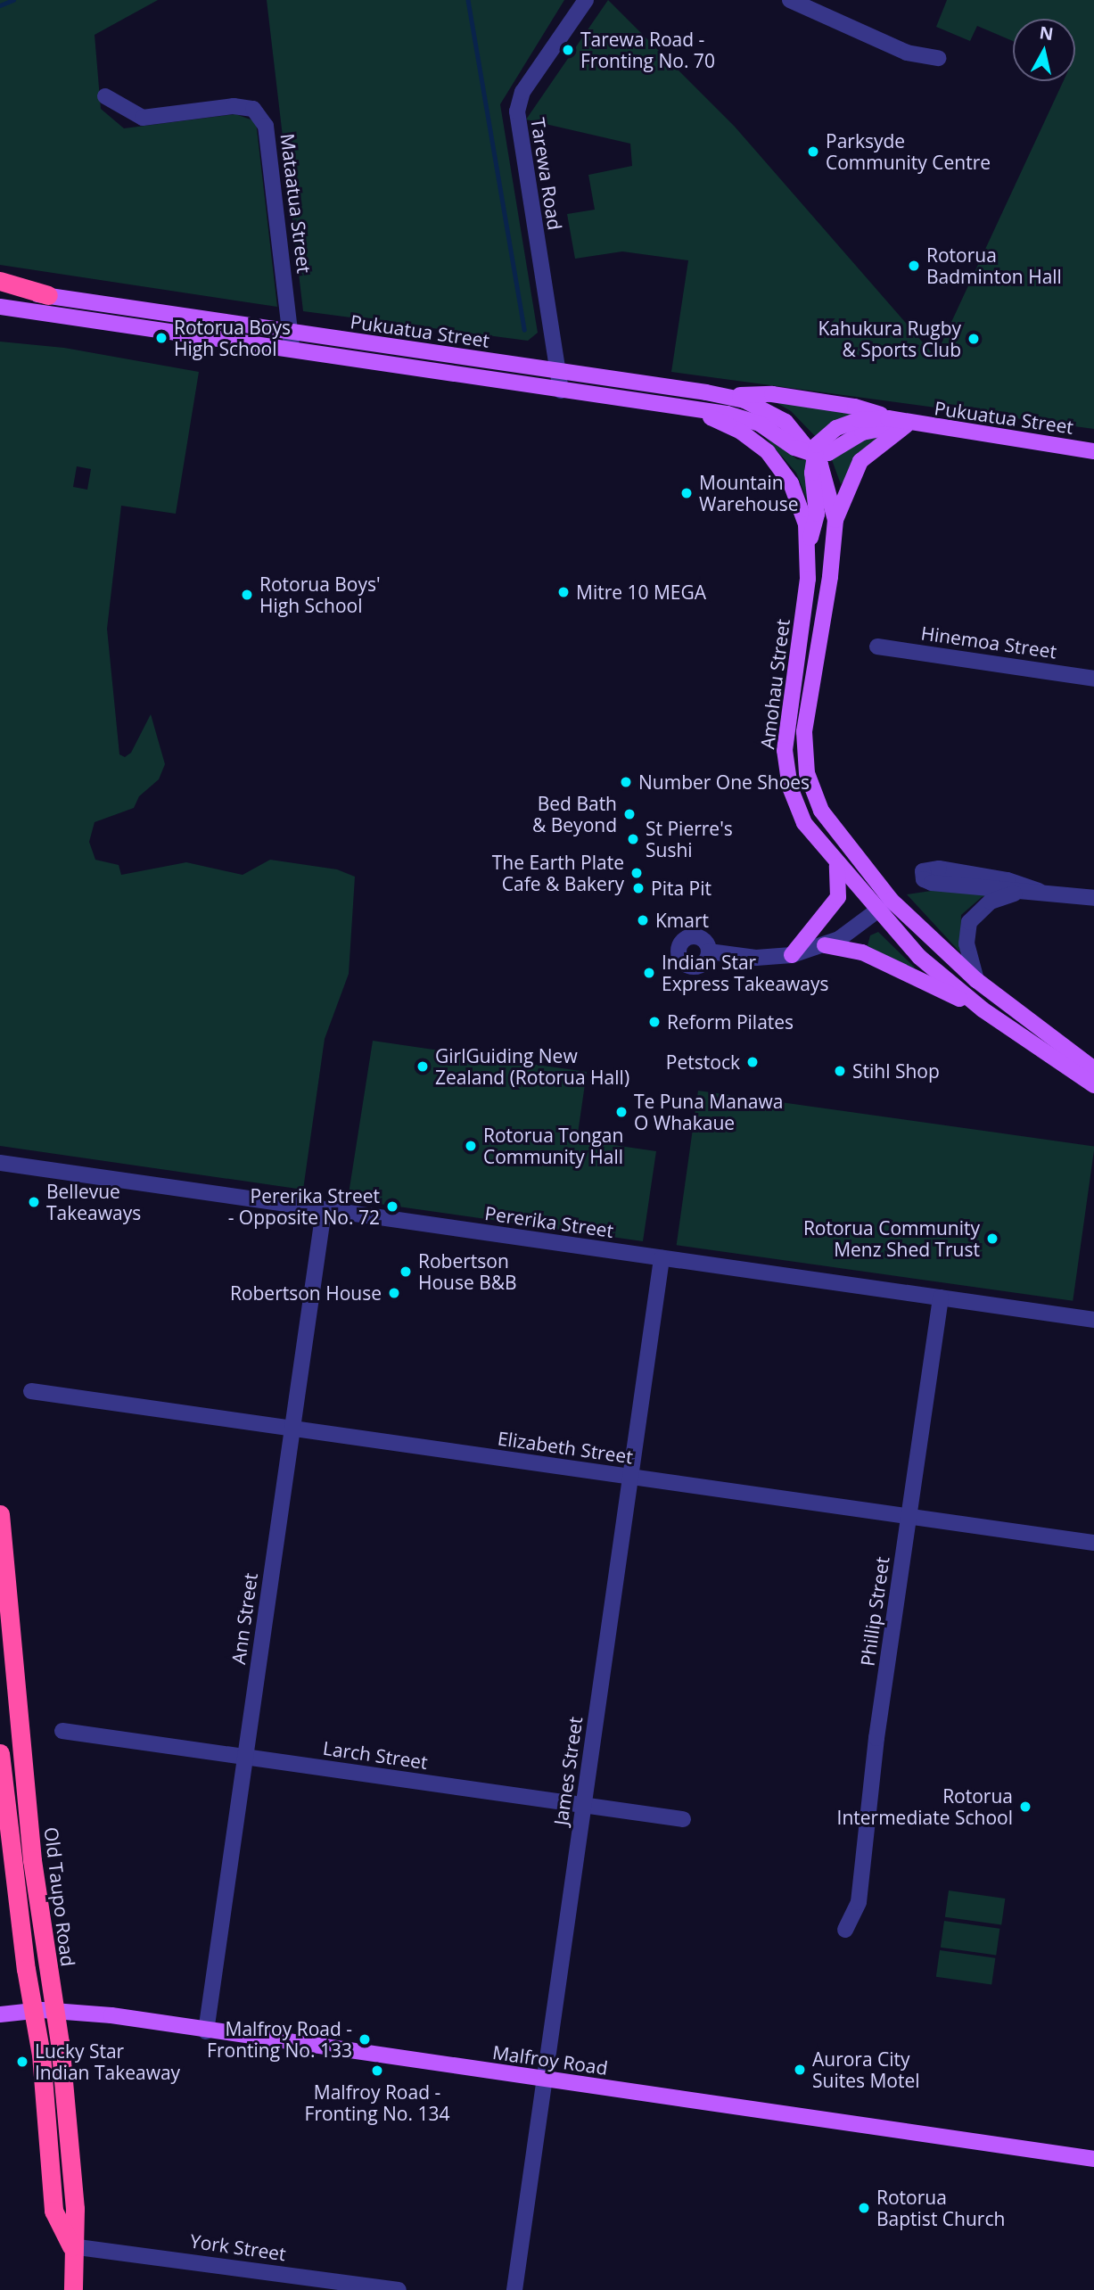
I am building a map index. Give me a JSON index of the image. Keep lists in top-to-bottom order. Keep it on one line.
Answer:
{"streets":{"highway":["Old Taupo Road"],"main road":["Pukuatua Street","Amohau Street","Malfroy Road"],"street":["Tarewa Road","Mataatua Street","Hinemoa Street","Pererika Street","Elizabeth Street","Phillip Street","Ann Street","Larch Street","James Street","York Street"]},"crossings":[["Tarewa Road","Pukuatua Street"],["Mataatua Street","Pukuatua Street"],["Pukuatua Street","Amohau Street"],["Pererika Street","Phillip Street"],["Pererika Street","Ann Street"],["Pererika Street","James Street"],["Elizabeth Street","Phillip Street"],["Elizabeth Street","Ann Street"],["Elizabeth Street","James Street"],["Ann Street","Larch Street"],["Ann Street","Malfroy Road"],["Larch Street","James Street"],["James Street","Malfroy Road"],["Old Taupo Road","Malfroy Road"],["Old Taupo Road","York Street"]],"places":["Tarewa Road - Fronting No. 70","Parksyde Community Centre","Rotorua Badminton Hall","Rotorua Boys High School","Kahukura Rugby & Sports Club","Mountain Warehouse","Mitre 10 MEGA","Rotorua Boys' High School","Number One Shoes","Bed Bath & Beyond","St Pierre's Sushi","The Earth Plate Cafe & Bakery","Pita Pit","Kmart","Indian Star Express Takeaways","Reform Pilates","Petstock","GirlGuiding New Zealand (Rotorua Hall)","Stihl Shop","Te Puna Manawa O Whakaue","Rotorua Tongan Community Hall","Bellevue Takeaways","Pererika Street - Opposite No. 72","Rotorua Community Menz Shed Trust","Robertson House B&B","Robertson House","Rotorua Intermediate School","Malfroy Road - Fronting No. 133","Lucky Star Indian Takeaway","Aurora City Suites Motel","Malfroy Road - Fronting No. 134","Rotorua Baptist Church"],"north":"top"}
